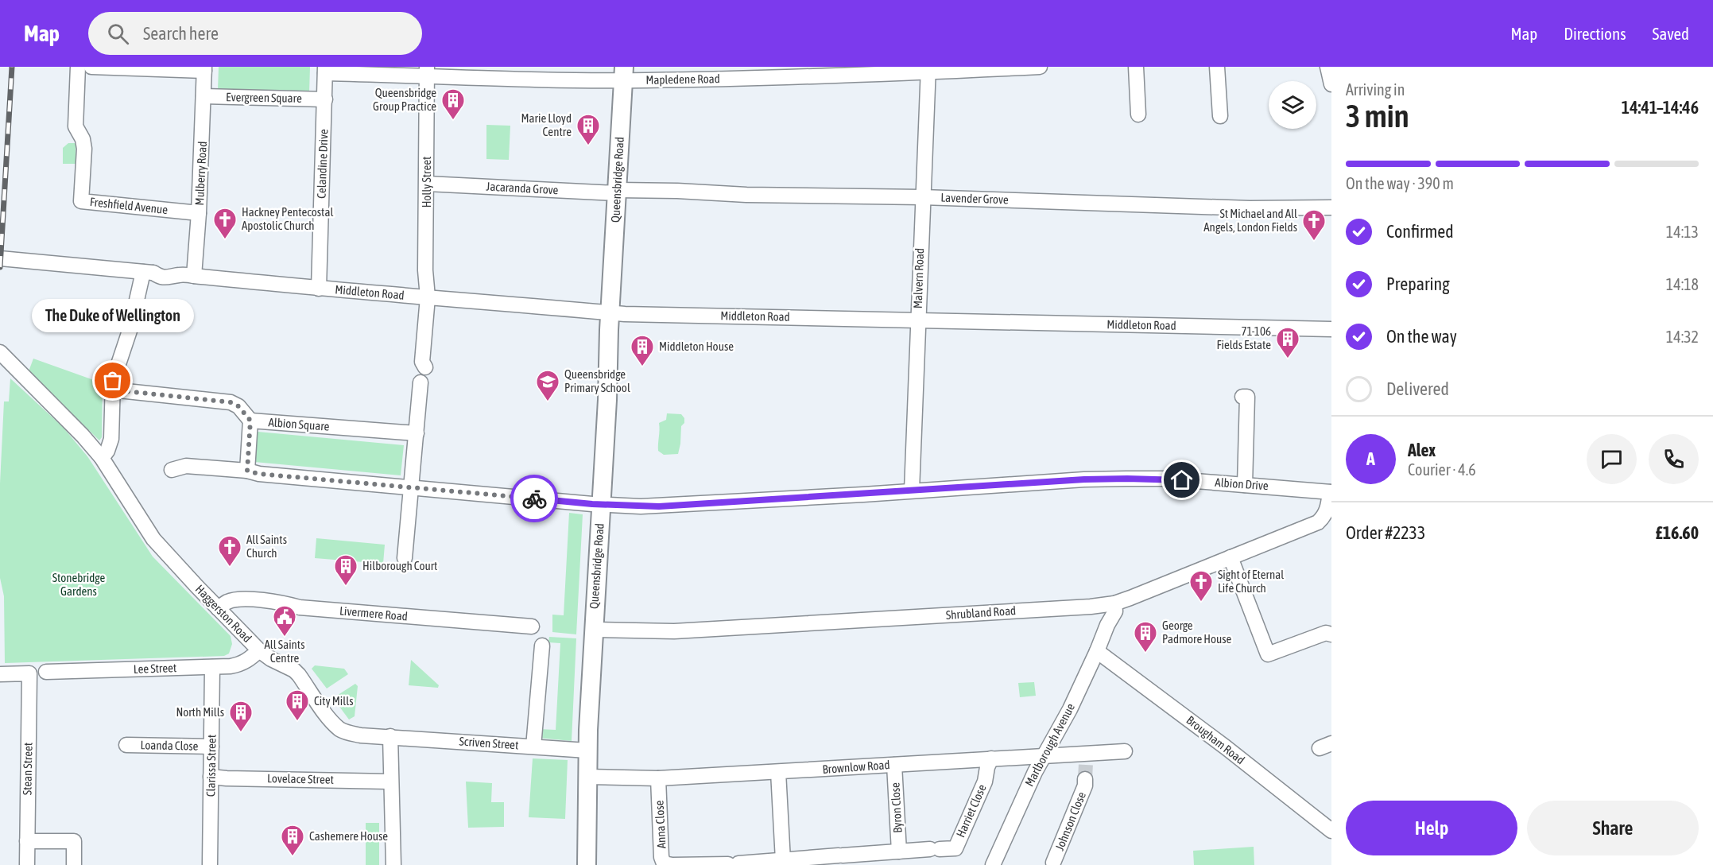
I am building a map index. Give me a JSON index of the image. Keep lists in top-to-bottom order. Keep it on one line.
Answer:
{"streets":{"main road":["Queensbridge Road"],"street":["Mapledene Road","Evergreen Square","Celandine Drive","Mulberry Road","Holly Street","Jacaranda Grove","Lavender Grove","Freshfield Avenue","Malvern Road","Middleton Road","Albion Square","Albion Drive","Shrubland Road","Haggerston Road","Livermere Road","Lee Street","Brougham Road","Scriven Street","Marlborough Avenue","Loanda Close","Clarissa Street","Brownlow Road","Stean Street","Lovelace Street","Byron Close","Harriet Close","Johnson Close","Anna Close"]},"crossings":[["Mapledene Road","Celandine Drive"],["Mapledene Road","Queensbridge Road"],["Mapledene Road","Holly Street"],["Mapledene Road","Malvern Road"],["Evergreen Square","Celandine Drive"],["Evergreen Square","Mulberry Road"],["Celandine Drive","Middleton Road"],["Mulberry Road","Freshfield Avenue"],["Mulberry Road","Middleton Road"],["Queensbridge Road","Jacaranda Grove"],["Queensbridge Road","Lavender Grove"],["Queensbridge Road","Middleton Road"],["Queensbridge Road","Albion Drive"],["Queensbridge Road","Shrubland Road"],["Queensbridge Road","Scriven Street"],["Queensbridge Road","Brownlow Road"],["Holly Street","Jacaranda Grove"],["Holly Street","Middleton Road"],["Jacaranda Grove","Lavender Grove"],["Lavender Grove","Malvern Road"],["Malvern Road","Middleton Road"],["Malvern Road","Albion Drive"],["Albion Drive","Shrubland Road"],["Shrubland Road","Marlborough Avenue"],["Haggerston Road","Livermere Road"],["Haggerston Road","Lee Street"],["Haggerston Road","Scriven Street"],["Lee Street","Clarissa Street"],["Brougham Road","Marlborough Avenue"],["Marlborough Avenue","Brownlow Road"],["Loanda Close","Clarissa Street"],["Clarissa Street","Lovelace Street"],["Brownlow Road","Byron Close"],["Brownlow Road","Harriet Close"],["Brownlow Road","Anna Close"],["Byron Close","Harriet Close"],["Harriet Close","Anna Close"]],"parks":["Stonebridge Gardens"],"places":{"building":["Queensbridge Group Practice","Marie Lloyd Centre","71-106 Fields Estate","Middleton House","Hilborough Court","George Padmore House","City Mills","North Mills","Cashemere House"],"church":["Hackney Pentecostal Apostolic Church","St Michael and All Angels, London Fields","All Saints Church","Sight of Eternal Life Church"],"other":["The Duke of Wellington"],"school or university":["Queensbridge Primary School"],"public building":["All Saints Centre"]},"page":{"header":"Map","search":"Search here","nav":["Map","Directions","Saved"],"heading":["3 min","Arriving in","14:41–14:46"],"panel":["Alex","Courier · 4.6","Order #2233","£16.60"],"bar":"On the way · 390 m","list":[["Confirmed","14:13"],["Preparing","14:18"],["On the way","14:32"],"Delivered"],"bubble":"The Duke of Wellington","round":"A","buttons":["Help","Share"]}}
